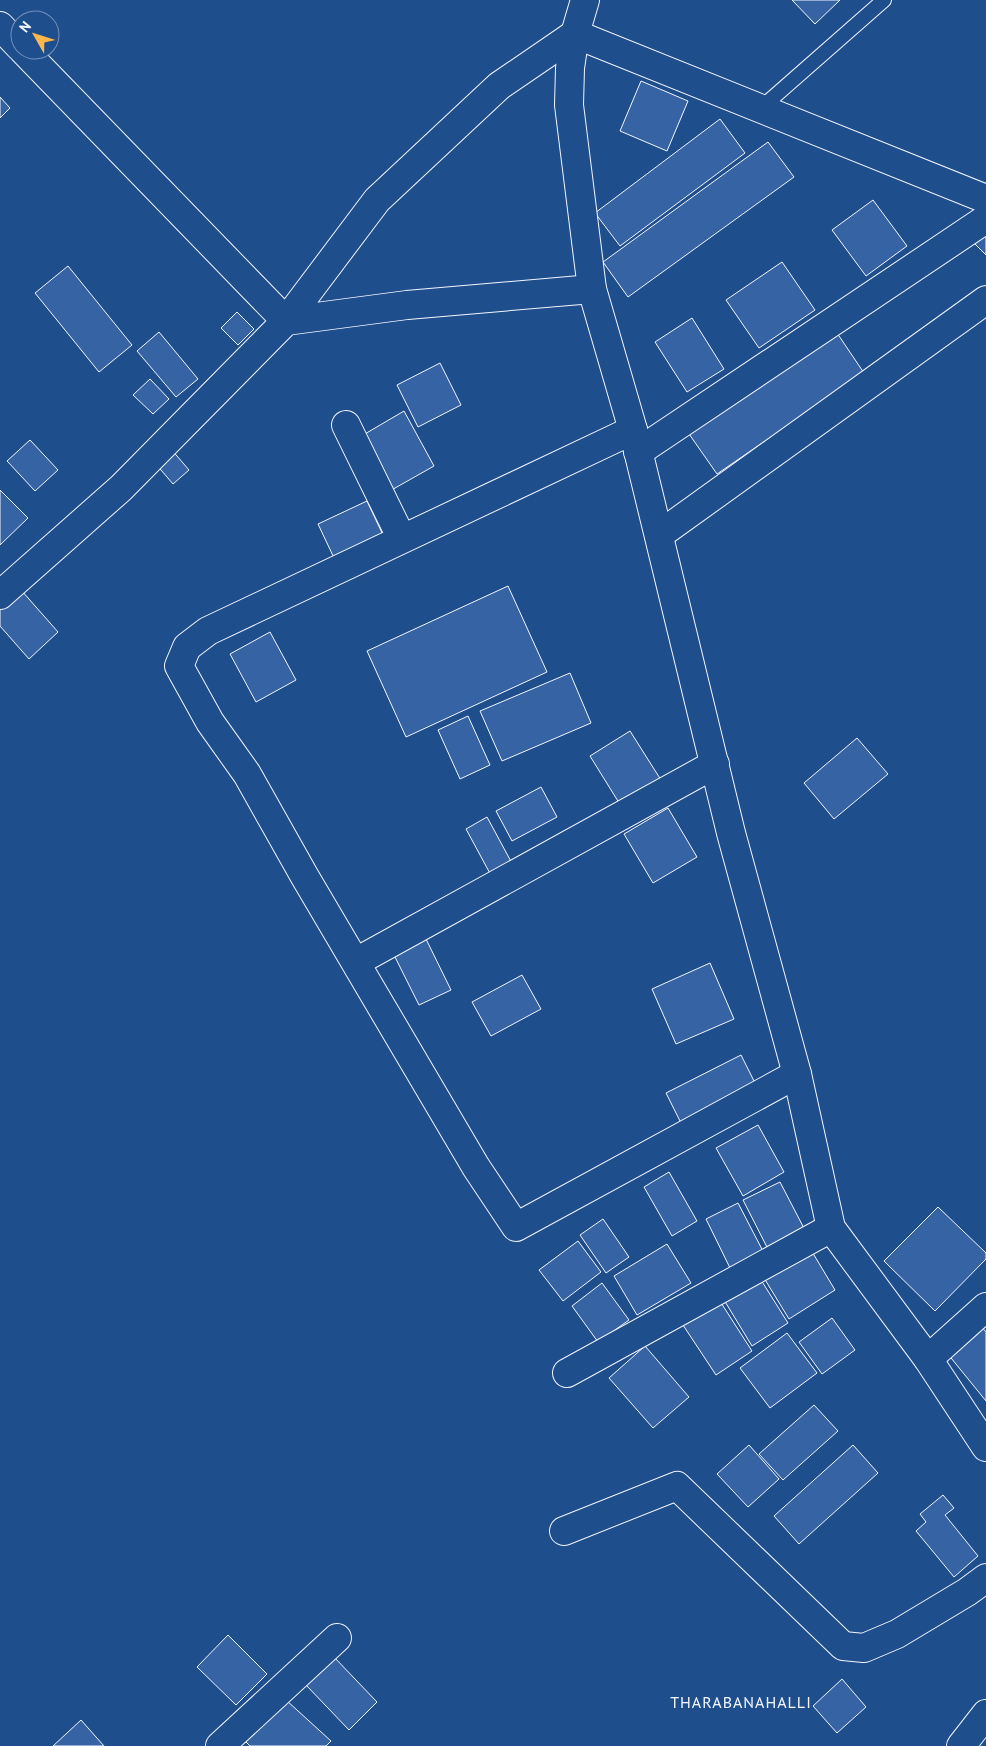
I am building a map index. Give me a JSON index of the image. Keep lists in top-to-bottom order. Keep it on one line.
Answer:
{"districts":["THARABANAHALLI"],"north":"top left"}
